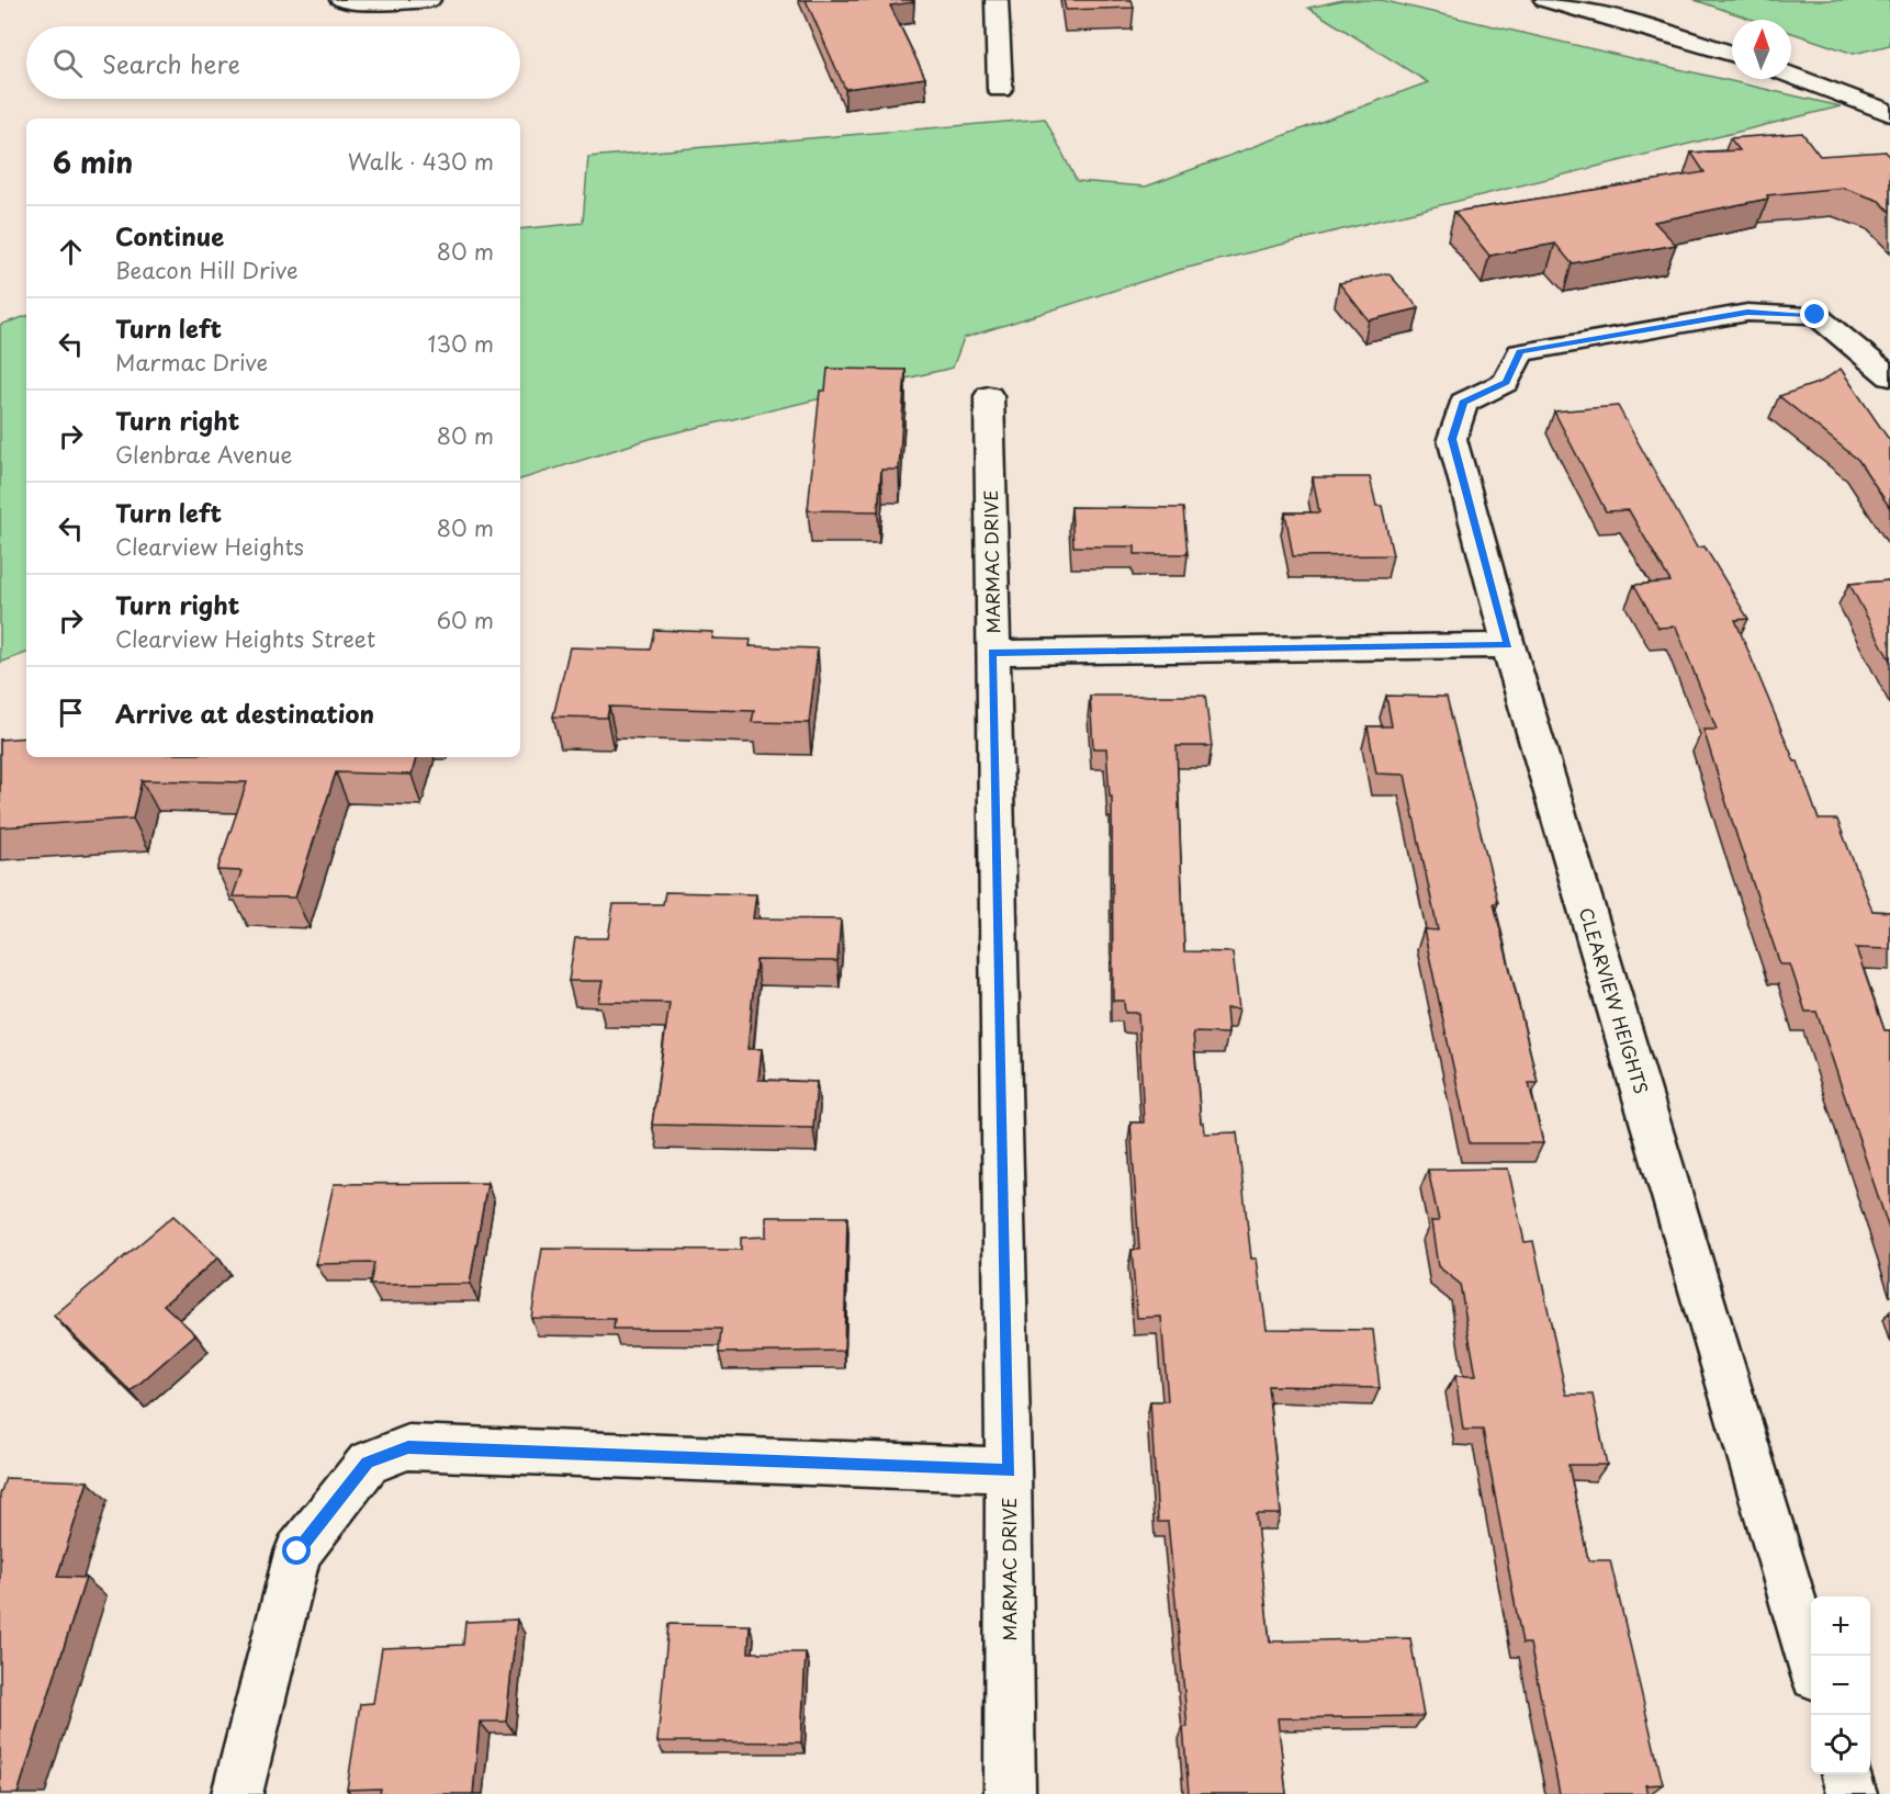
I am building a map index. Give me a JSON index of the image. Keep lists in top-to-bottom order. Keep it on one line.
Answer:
{"streets":{"street":["MARMAC DRIVE","CLEARVIEW HEIGHTS"]},"north":"top","page":{"search":"Search here","heading":["6 min","Walk · 430 m"],"list":[["Continue","Beacon Hill Drive","80 m"],["Turn left","Marmac Drive","130 m"],["Turn right","Glenbrae Avenue","80 m"],["Turn left","Clearview Heights","80 m"],["Turn right","Clearview Heights Street","60 m"],"Arrive at destination"],"map_buttons":["+","−"]}}
